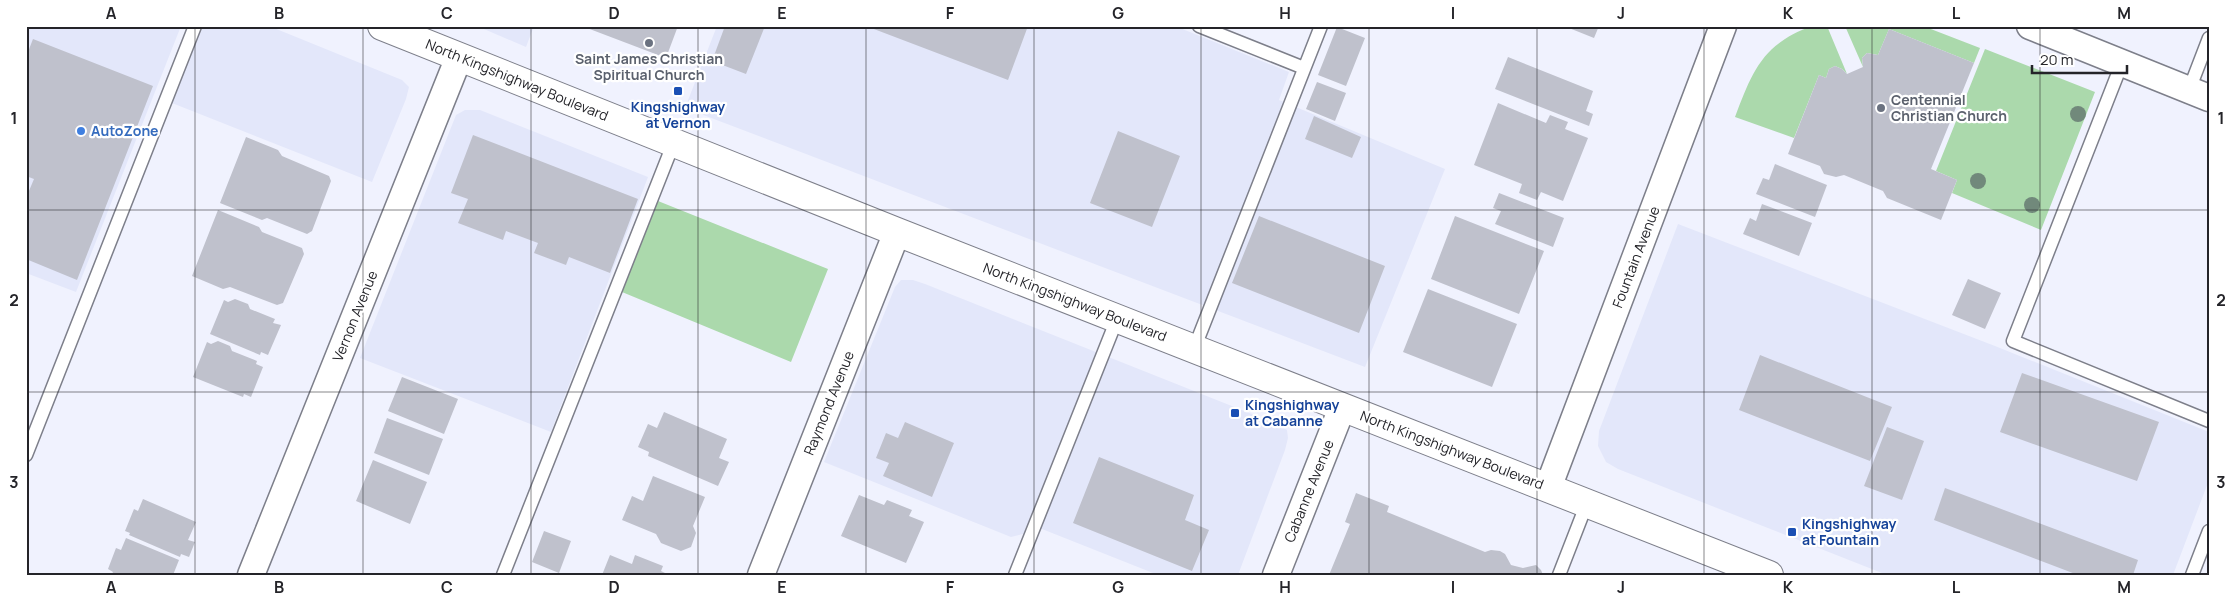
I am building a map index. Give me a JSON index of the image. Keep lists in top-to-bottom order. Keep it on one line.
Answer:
{"streets":{"main road":["North Kingshighway Boulevard"],"street":["Fountain Avenue","Vernon Avenue","Raymond Avenue","Cabanne Avenue"]},"crossings":[["North Kingshighway Boulevard","Fountain Avenue"],["North Kingshighway Boulevard","Vernon Avenue"],["North Kingshighway Boulevard","Raymond Avenue"],["North Kingshighway Boulevard","Cabanne Avenue"]],"places":{"other":["Saint James Christian Spiritual Church","Centennial Christian Church","AutoZone"],"transit":["Kingshighway at Vernon","Kingshighway at Cabanne","Kingshighway at Fountain"]},"scale_bar":"20 m","grid":{"columns":["A","B","C","D","E","F","G","H","I","J","K","L","M"],"rows":["1","2","3"]}}
